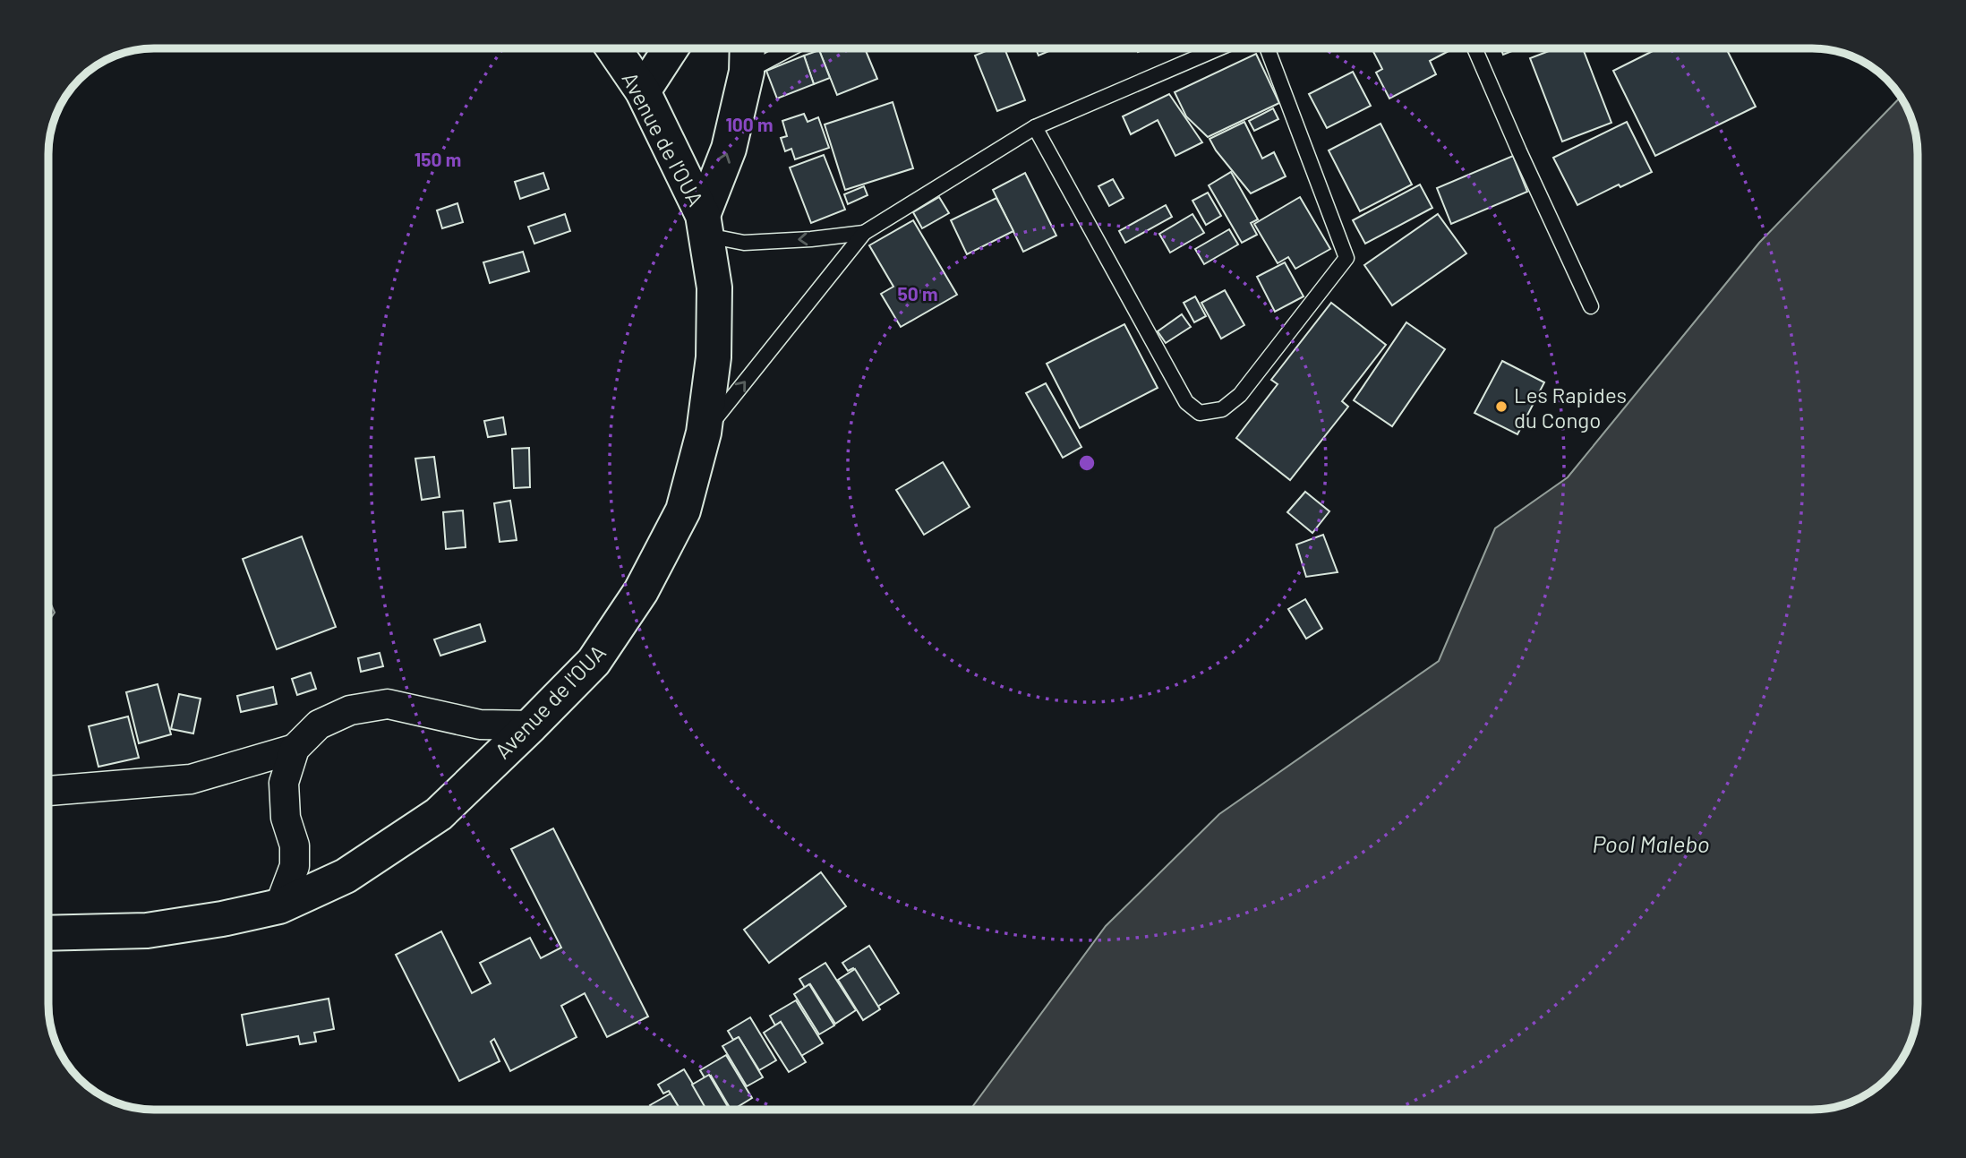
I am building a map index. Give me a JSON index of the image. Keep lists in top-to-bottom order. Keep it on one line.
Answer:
{"streets":{"main road":["Avenue de l'OUA"]},"water":["Pool Malebo"],"places":["Les Rapides du Congo"],"rings":["100 m","150 m","50 m"]}
